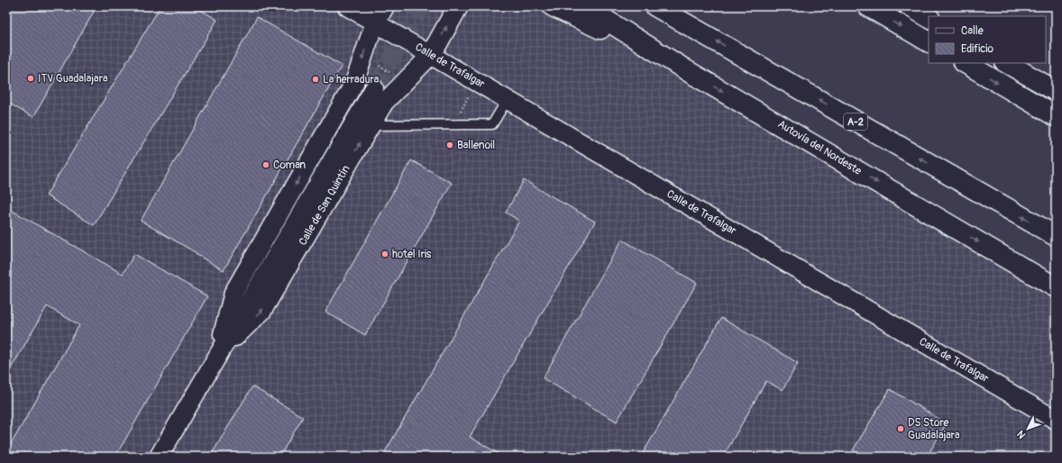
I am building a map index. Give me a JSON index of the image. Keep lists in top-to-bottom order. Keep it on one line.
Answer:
{"streets":{"main road":["A-2","Autovía del Nordeste"],"street":["Calle de Trafalgar","Calle de San Quintín"]},"crossings":[["Calle de Trafalgar","Calle de San Quintín"]],"places":["ITV Guadalajara","La herradura","Ballenoil","Coman","hotel Iris","DS Store Guadalajara"],"legend":["Calle","Edificio"],"north":"bottom left"}
